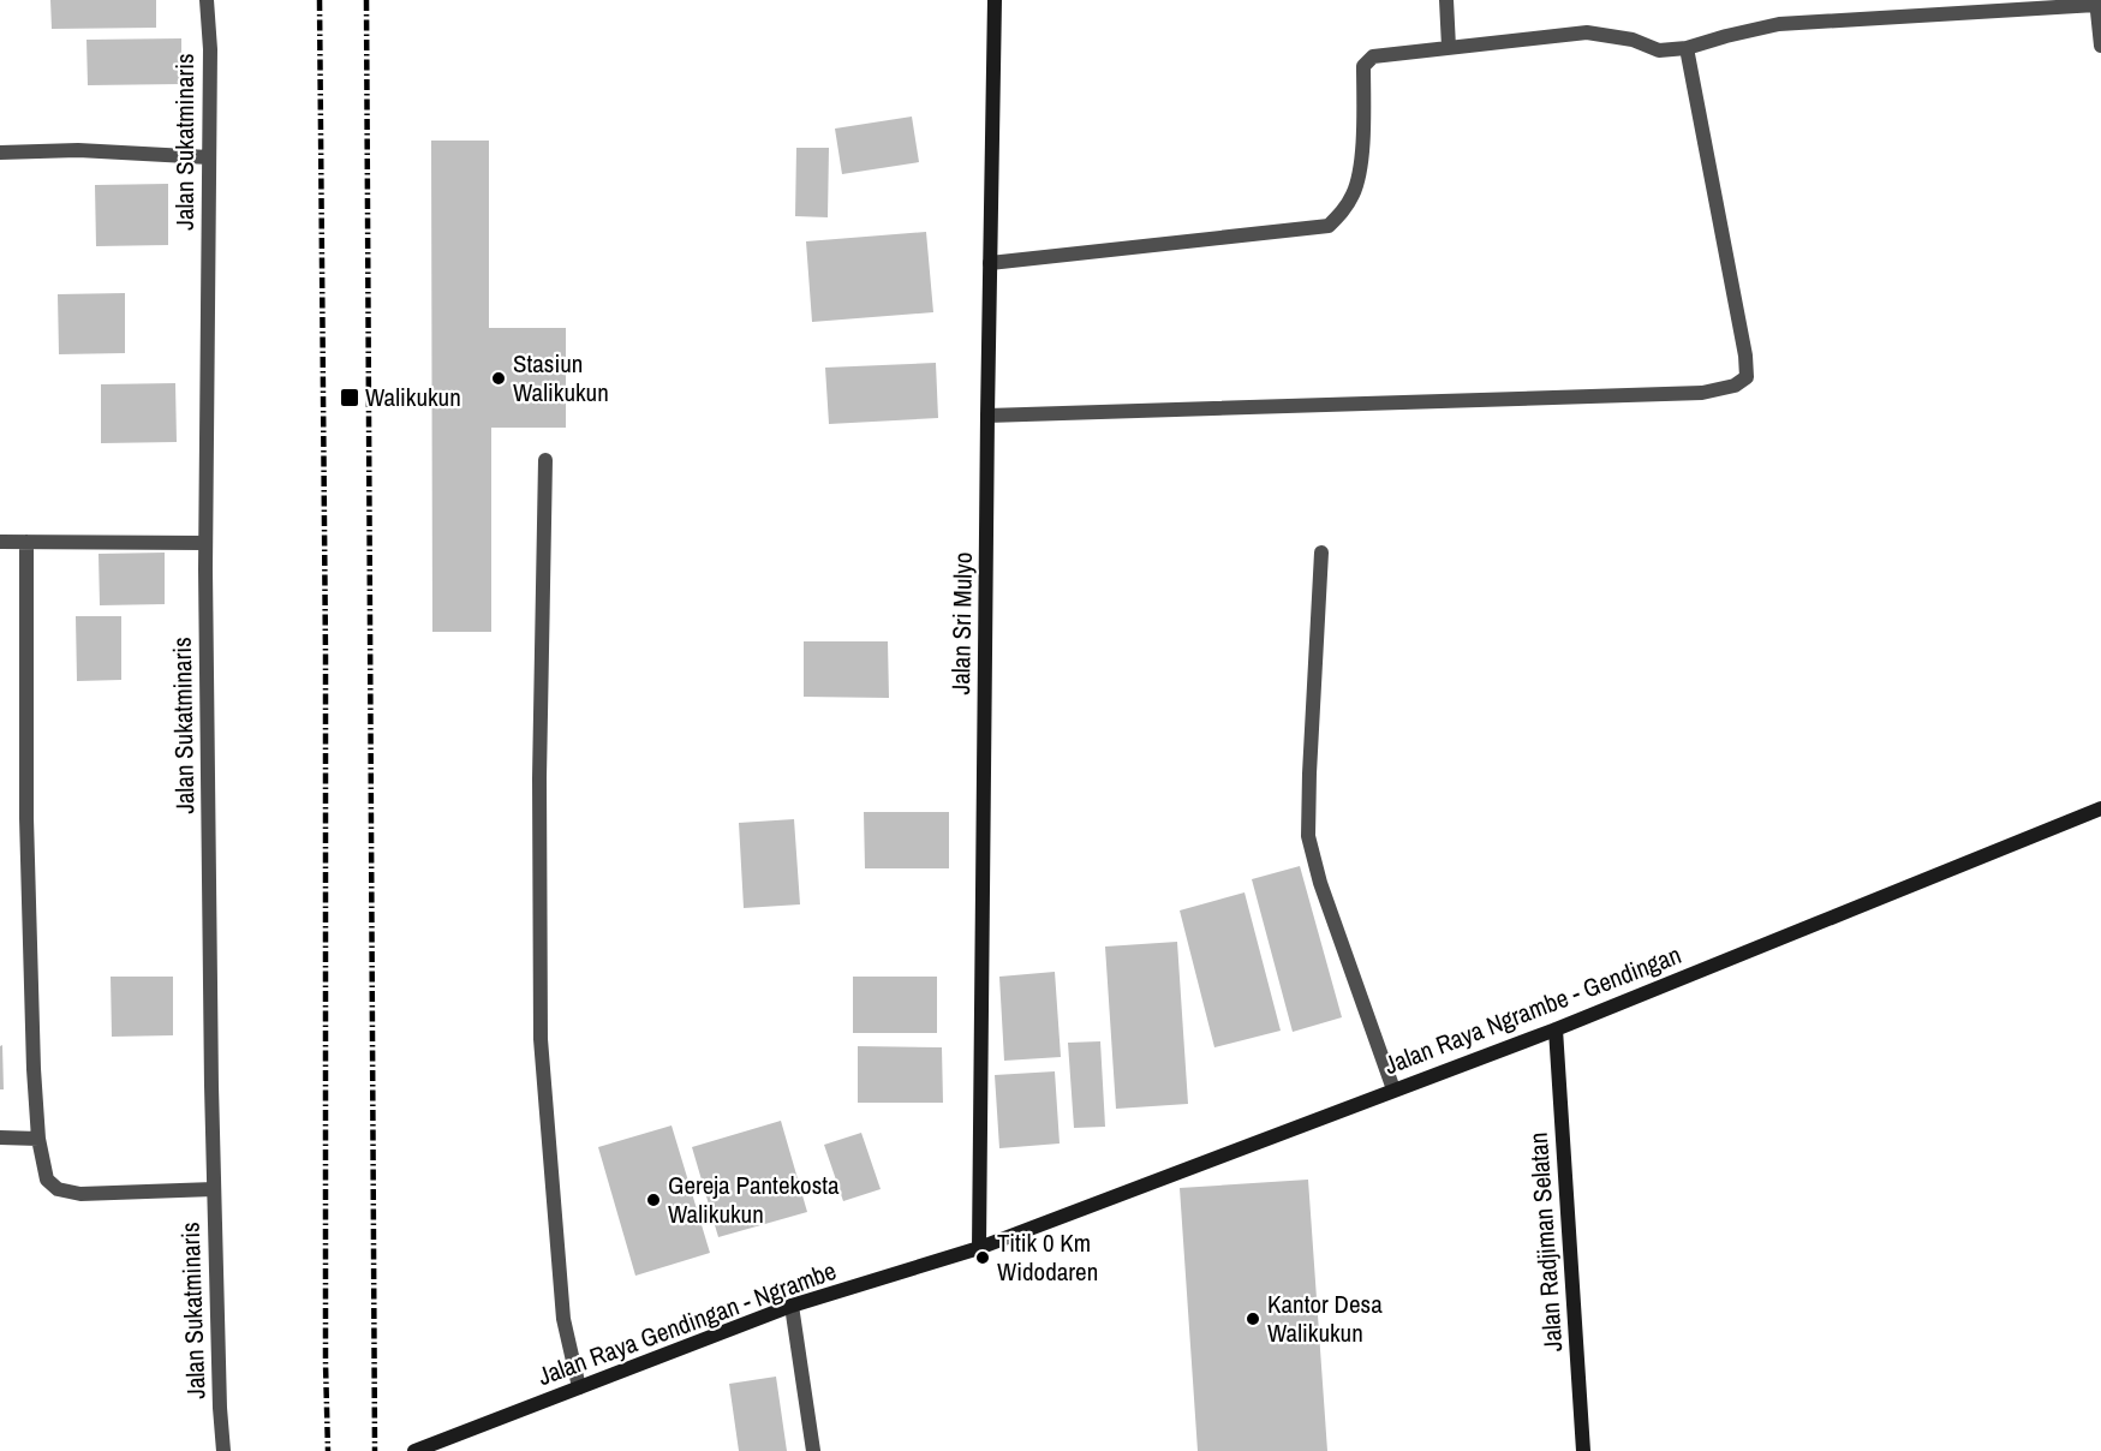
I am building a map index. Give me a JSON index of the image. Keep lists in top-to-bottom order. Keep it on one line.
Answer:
{"streets":{"main road":["Jalan Sri Mulyo","Jalan Raya Ngrambe - Gendingan","Jalan Radjiman Selatan","Jalan Raya Gendingan - Ngrambe"],"street":["Jalan Sukatminaris"]},"crossings":[["Jalan Sri Mulyo","Jalan Raya Ngrambe - Gendingan"],["Jalan Sri Mulyo","Jalan Raya Gendingan - Ngrambe"],["Jalan Raya Ngrambe - Gendingan","Jalan Radjiman Selatan"],["Jalan Raya Ngrambe - Gendingan","Jalan Raya Gendingan - Ngrambe"]],"places":{"other":["Stasiun Walikukun","Gereja Pantekosta Walikukun","Titik 0 Km Widodaren","Kantor Desa Walikukun"],"transit":["Walikukun"]}}
